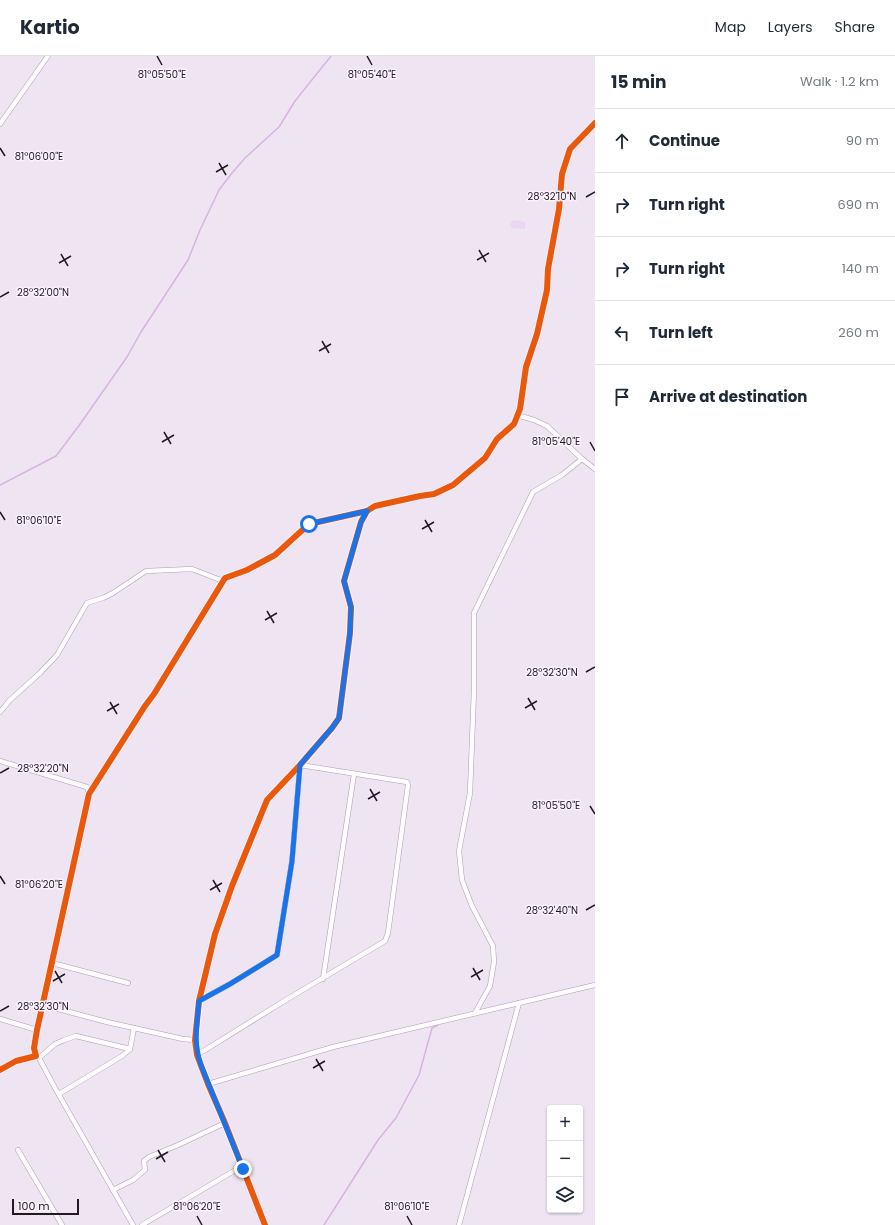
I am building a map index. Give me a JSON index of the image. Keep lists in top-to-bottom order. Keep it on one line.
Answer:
{"scale_bar":"100 m","page":{"header":"Kartio","nav":["Map","Layers","Share"],"heading":["15 min","Walk · 1.2 km"],"list":[["Continue","90 m"],["Turn right","690 m"],["Turn right","140 m"],["Turn left","260 m"],"Arrive at destination"],"map_buttons":["+","−"],"scale":"100 m"},"coordinates":["81°05'50\"E","81°05'40\"E","81°06'00\"E","28°32'10\"N","28°32'00\"N","81°06'10\"E","28°32'30\"N","28°32'20\"N","81°06'20\"E","28°32'40\"N"]}
